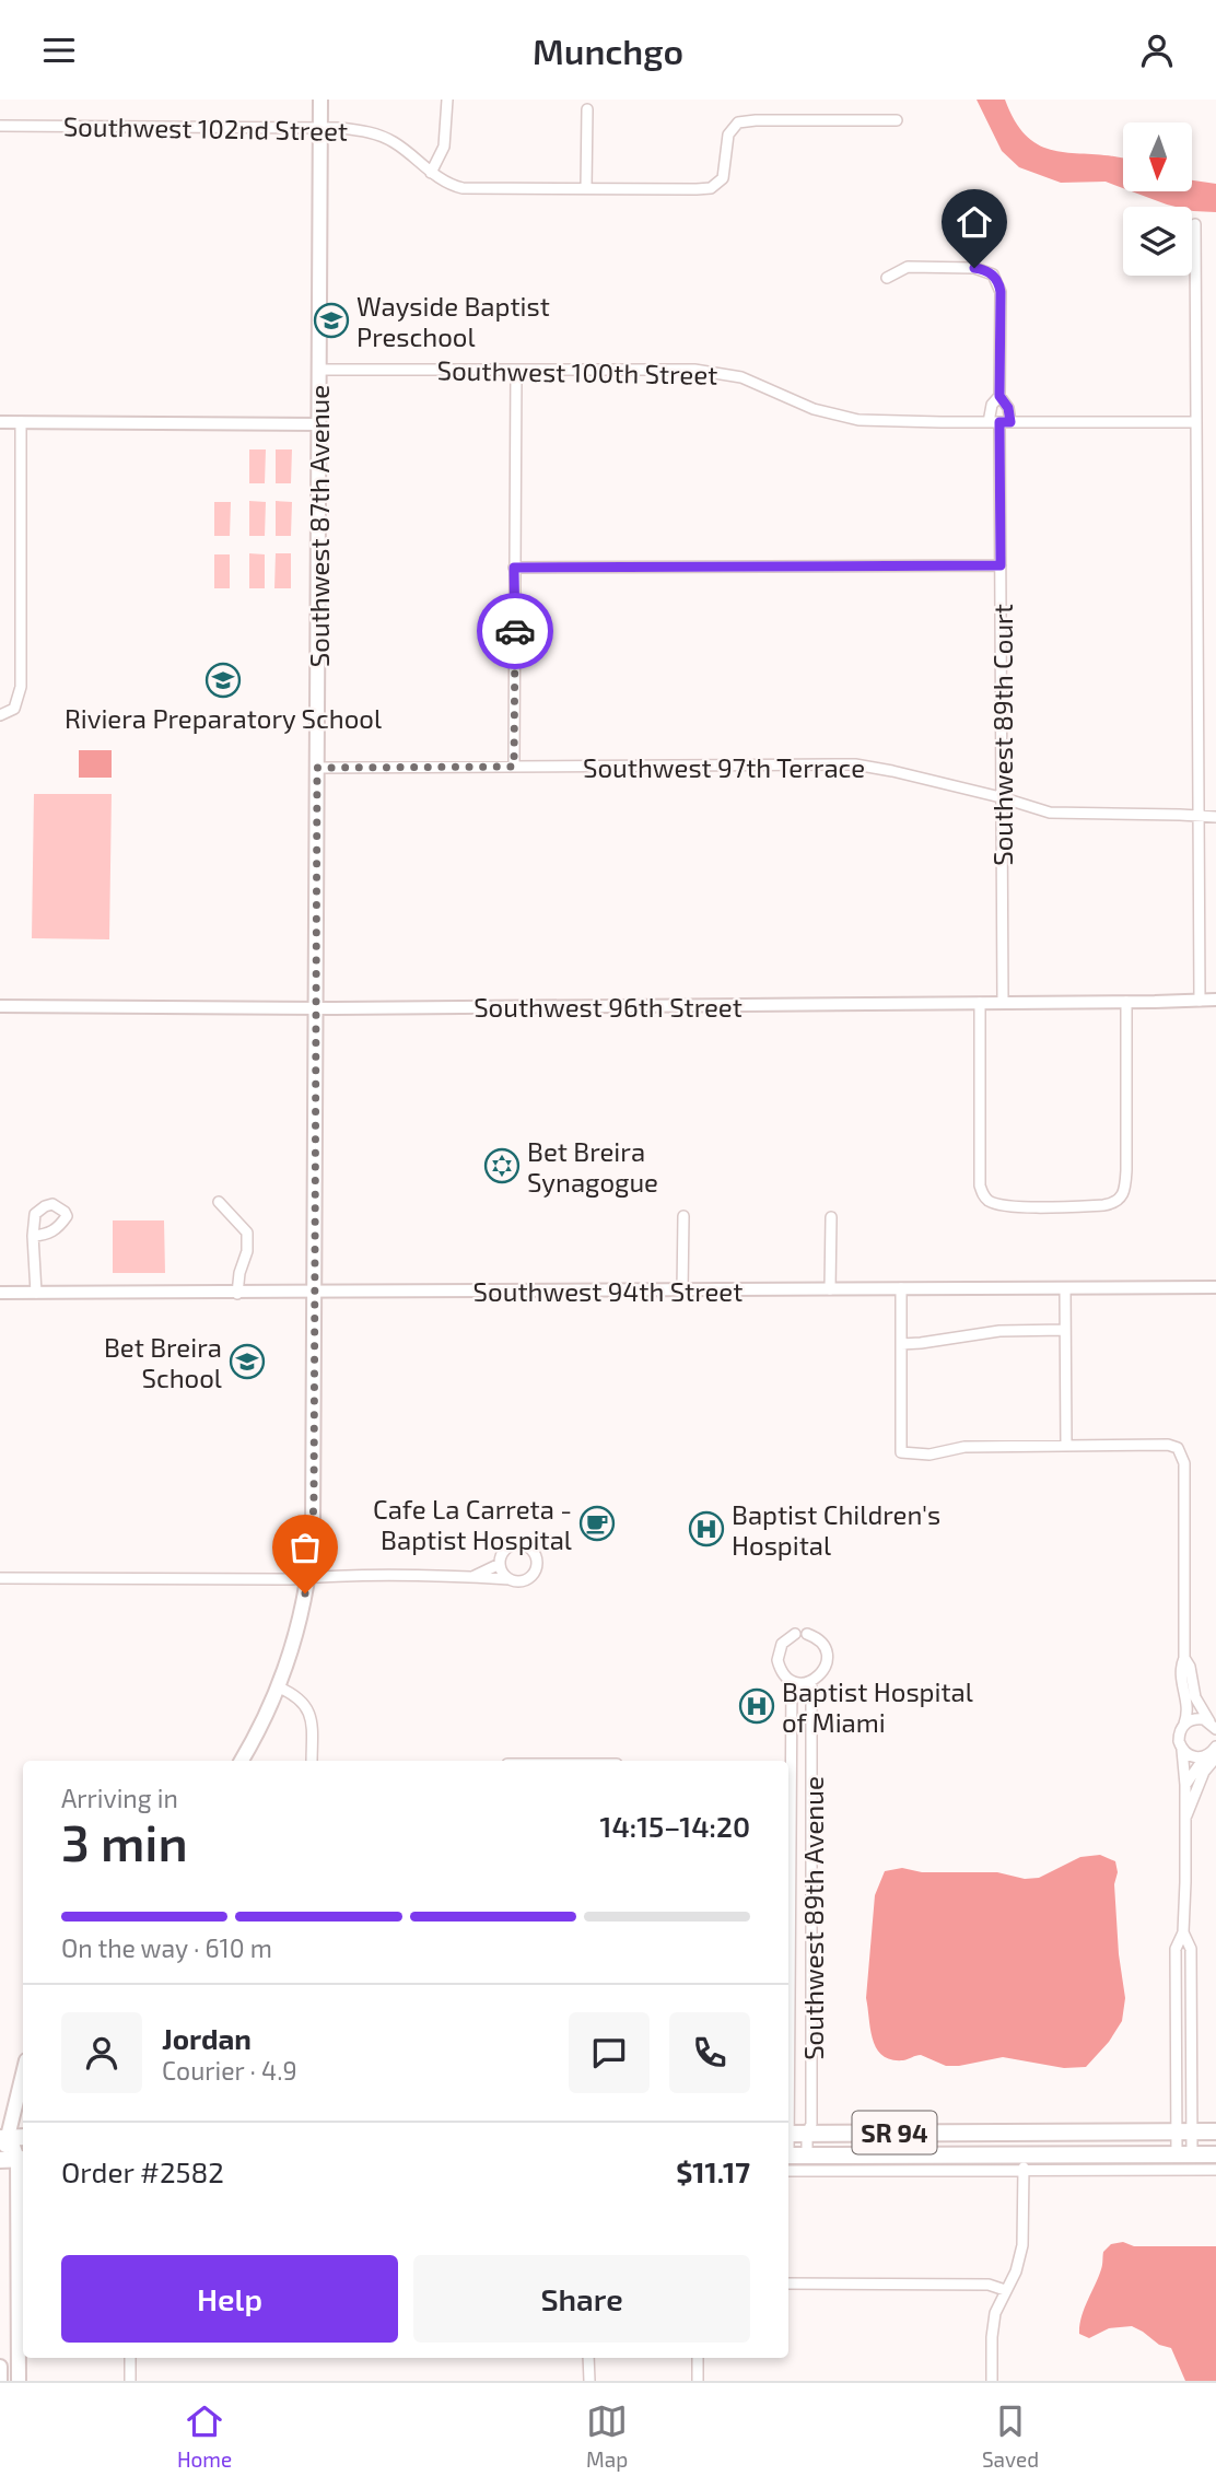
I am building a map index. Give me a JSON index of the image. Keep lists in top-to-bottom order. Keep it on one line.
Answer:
{"streets":{"main road":["Southwest 87th Avenue","SR 94"],"street":["Southwest 102nd Street","Southwest 100th Street","Southwest 89th Court","Southwest 97th Terrace","Southwest 96th Street","Southwest 94th Street","Southwest 89th Avenue"]},"crossings":[["Southwest 102nd Street","Southwest 87th Avenue"],["Southwest 100th Street","Southwest 87th Avenue"],["Southwest 100th Street","Southwest 89th Court"],["Southwest 87th Avenue","Southwest 97th Terrace"],["Southwest 87th Avenue","Southwest 96th Street"],["Southwest 87th Avenue","Southwest 94th Street"],["Southwest 89th Court","Southwest 97th Terrace"],["Southwest 89th Court","Southwest 96th Street"],["Southwest 89th Avenue","SR 94"]],"places":{"school or university":["Wayside Baptist Preschool","Riviera Preparatory School","Bet Breira School"],"synagogue":["Bet Breira Synagogue"],"cafe":["Cafe La Carreta - Baptist Hospital"],"hospital":["Baptist Children's Hospital","Baptist Hospital of Miami"]},"north":"bottom","page":{"header":"Munchgo","heading":["3 min","Arriving in","14:15–14:20"],"panel":["Jordan","Courier · 4.9","Order #2582","$11.17"],"bar":"On the way · 610 m","buttons":["Help","Share"],"tabs":["Home","Map","Saved"]}}
